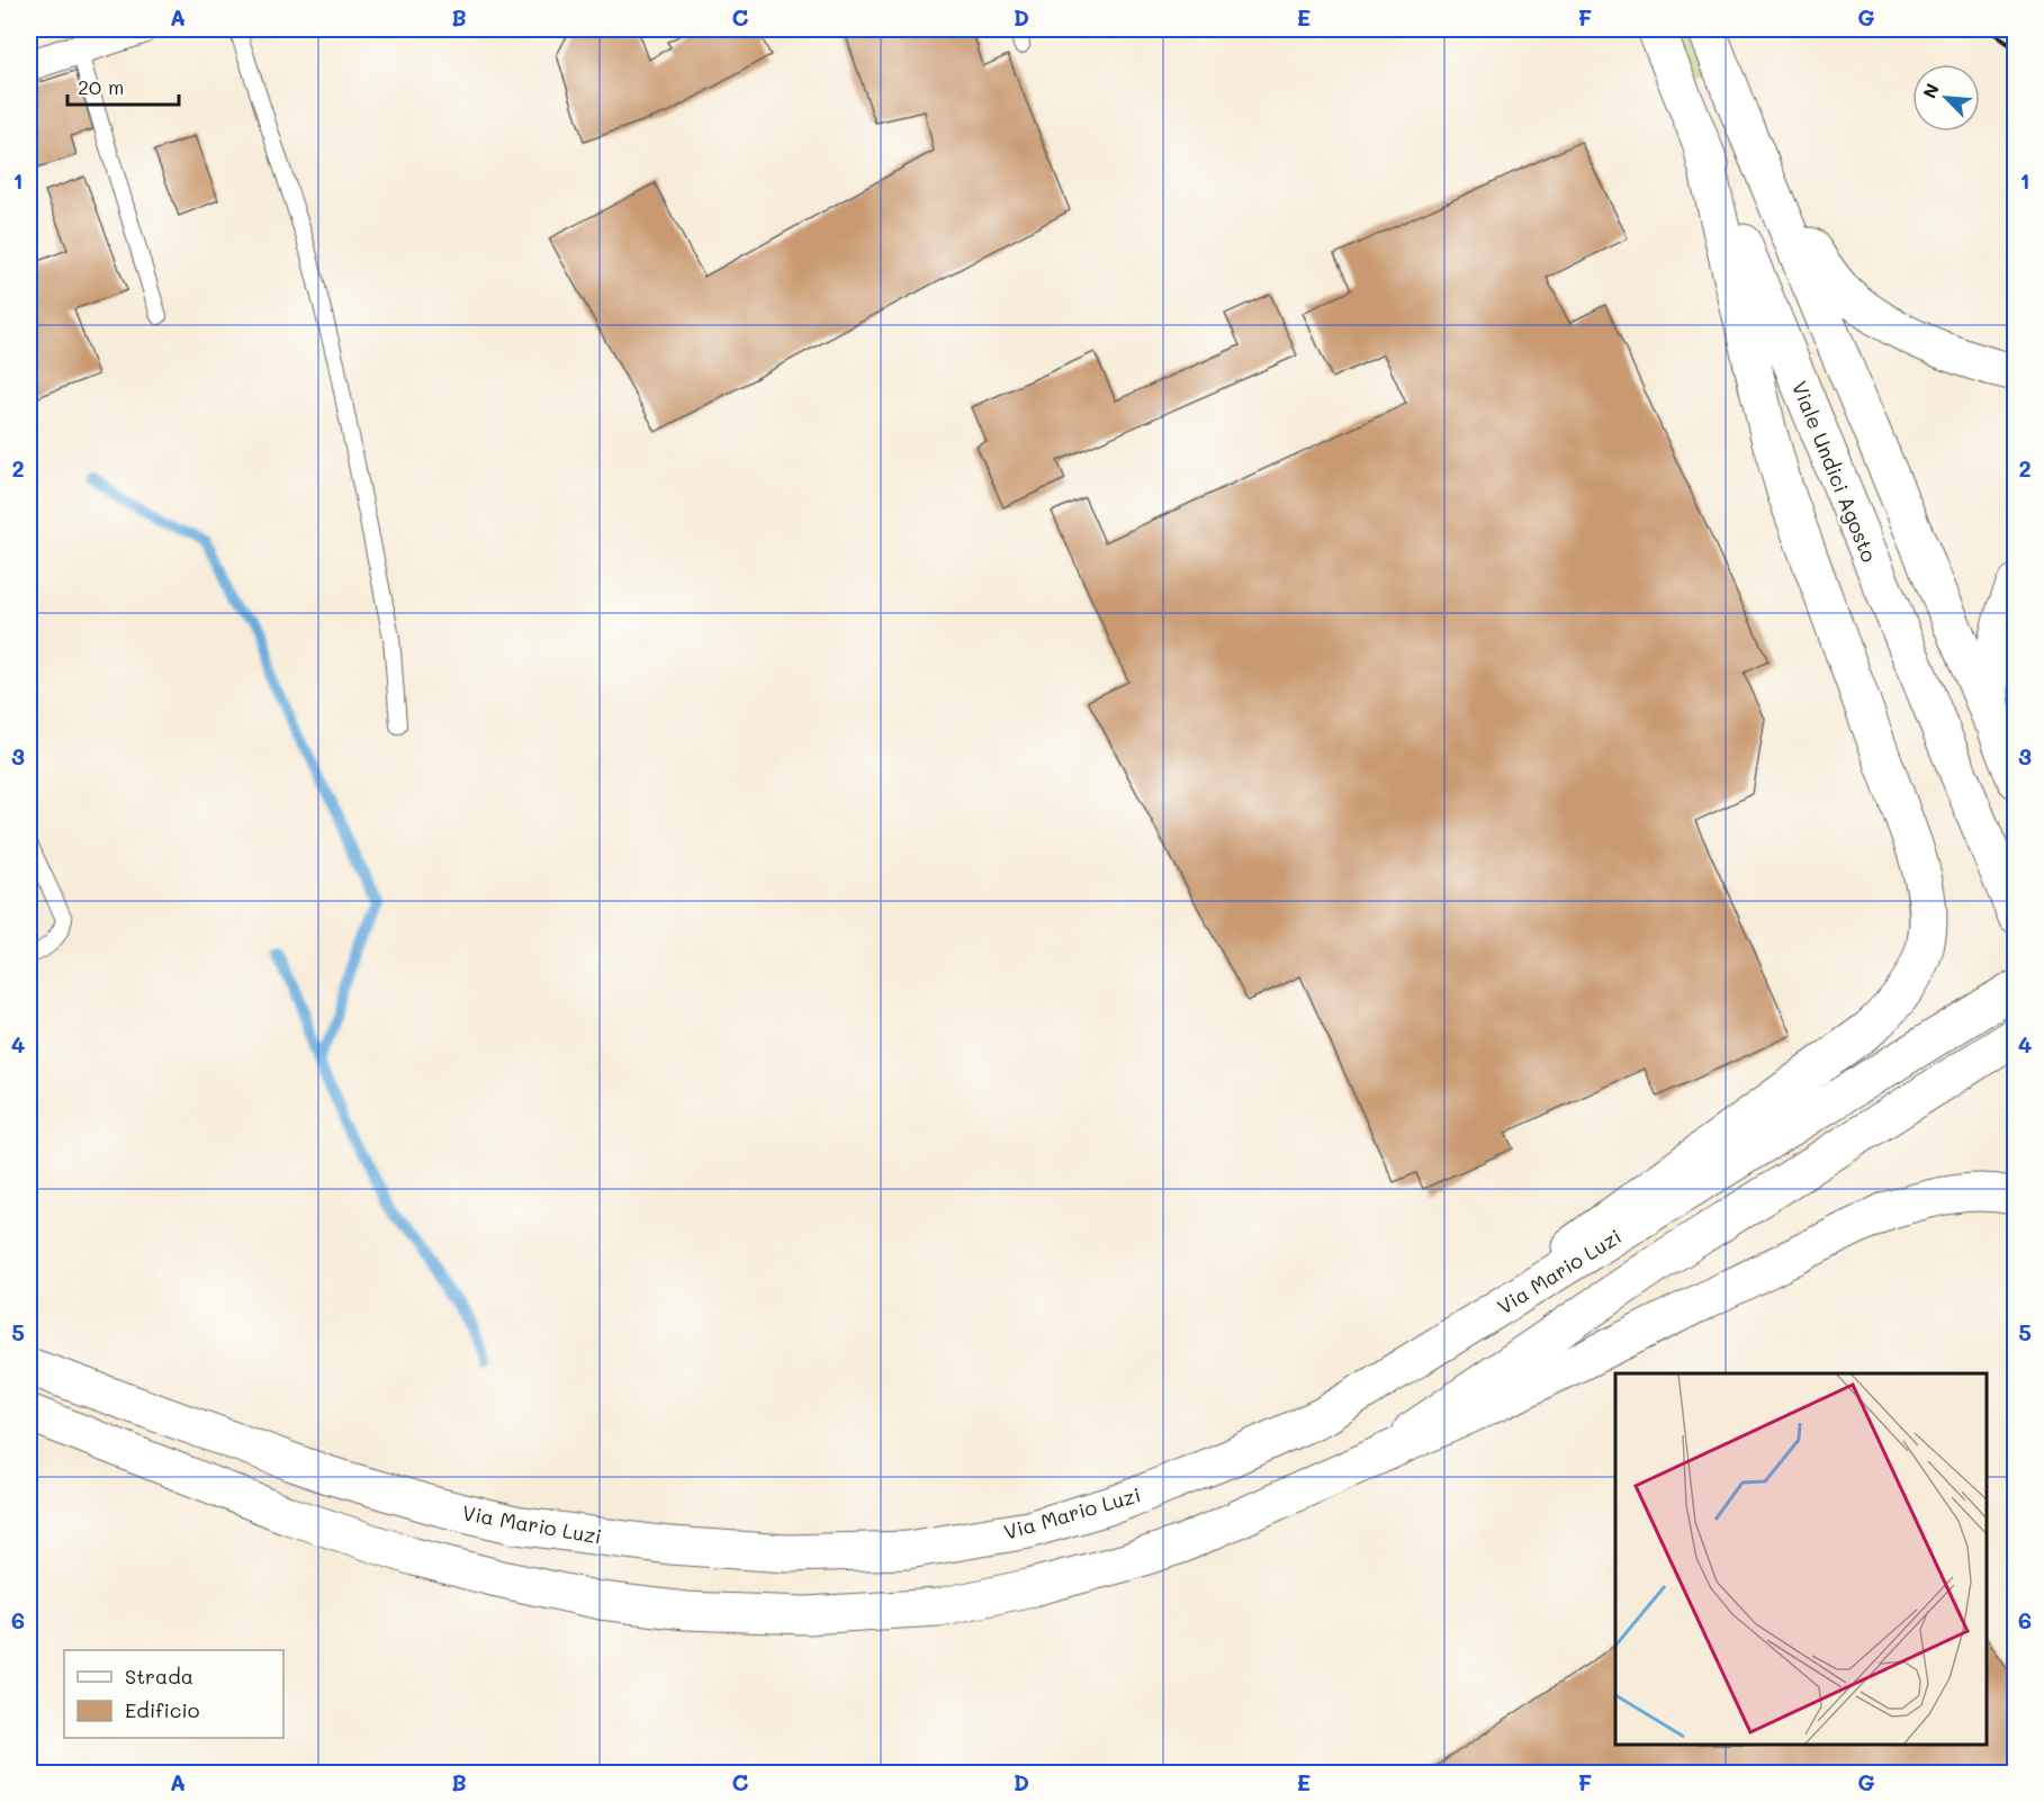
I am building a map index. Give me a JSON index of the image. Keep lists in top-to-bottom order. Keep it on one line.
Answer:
{"streets":{"main road":["Viale Undici Agosto","Via Mario Luzi"]},"legend":["Strada","Edificio"],"scale_bar":"20 m","north":"top left","grid":{"columns":["A","B","C","D","E","F","G"],"rows":["1","2","3","4","5","6"]}}
